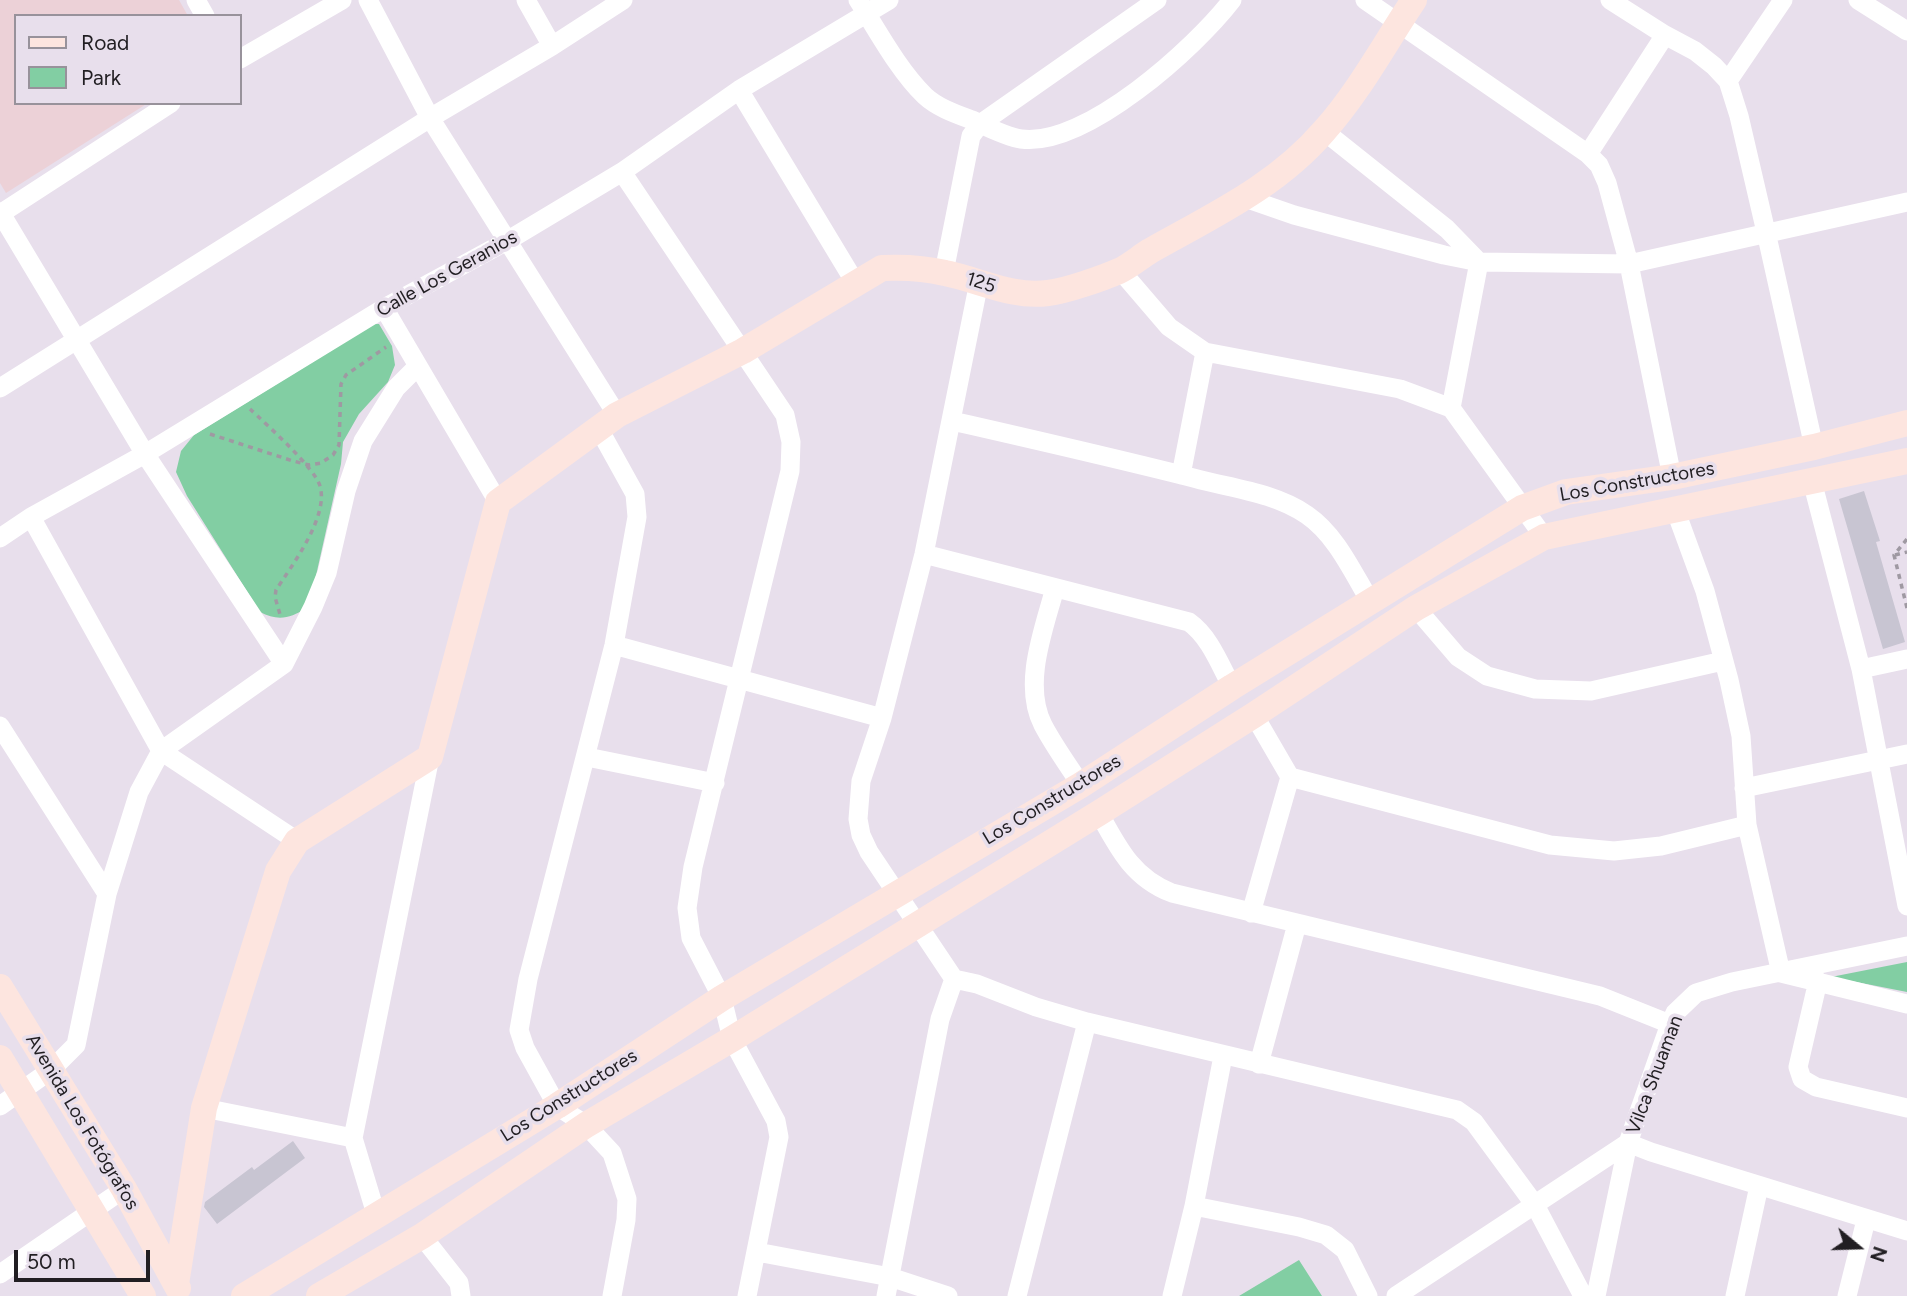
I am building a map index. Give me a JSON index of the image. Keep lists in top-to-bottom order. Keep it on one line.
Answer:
{"streets":{"main road":["125","Los Constructores","Avenida Los Fotógrafos"],"street":["Calle Los Geranios","Vilca Shuaman"]},"legend":["Road","Park"],"scale_bar":"50 m","north":"right"}
